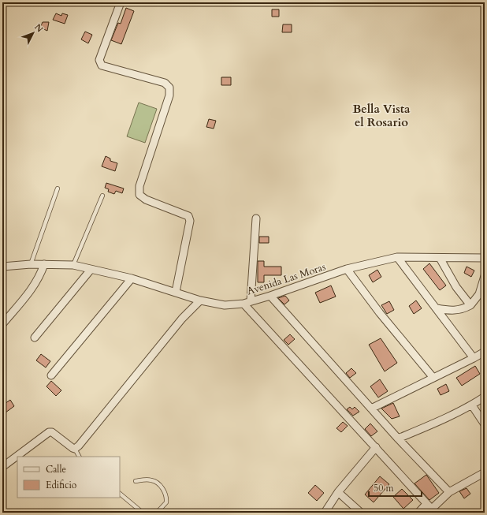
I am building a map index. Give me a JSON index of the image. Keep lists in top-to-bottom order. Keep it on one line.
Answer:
{"streets":{"street":["Avenida Las Moras"]},"districts":["Bella Vista el Rosario"],"legend":["Calle","Edificio"],"scale_bar":"50 m","north":"top right"}
